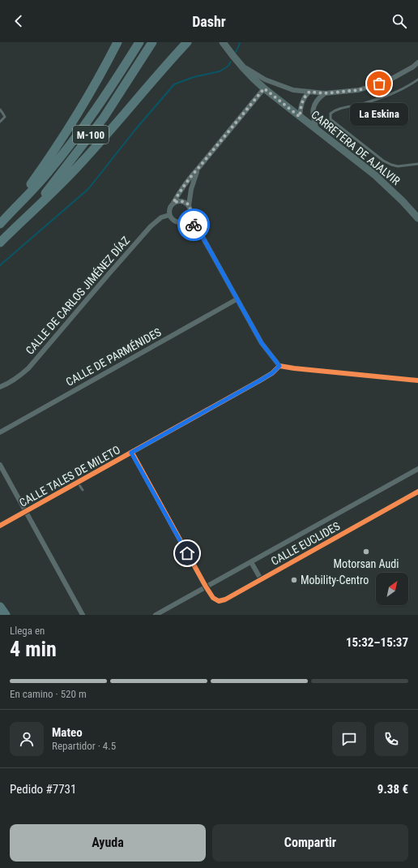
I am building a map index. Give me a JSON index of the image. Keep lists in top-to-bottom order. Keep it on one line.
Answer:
{"streets":{"highway":["M-100"],"street":["CARRETERA DE AJALVIR","CALLE DE CARLOS JIMÉNEZ DÍAZ","CALLE DE PARMÉNIDES","CALLE TALES DE MILETO","CALLE EUCLIDES"]},"places":["La Eskina","Motorsan Audi","Mobility-Centro"],"north":"top right","page":{"header":"Dashr","bubble":"La Eskina","heading":["4 min","Llega en","15:32–15:37"],"panel":["Mateo","Repartidor · 4.5","Pedido #7731","9.38 €"],"bar":"En camino · 520 m","buttons":["Ayuda","Compartir"]}}
